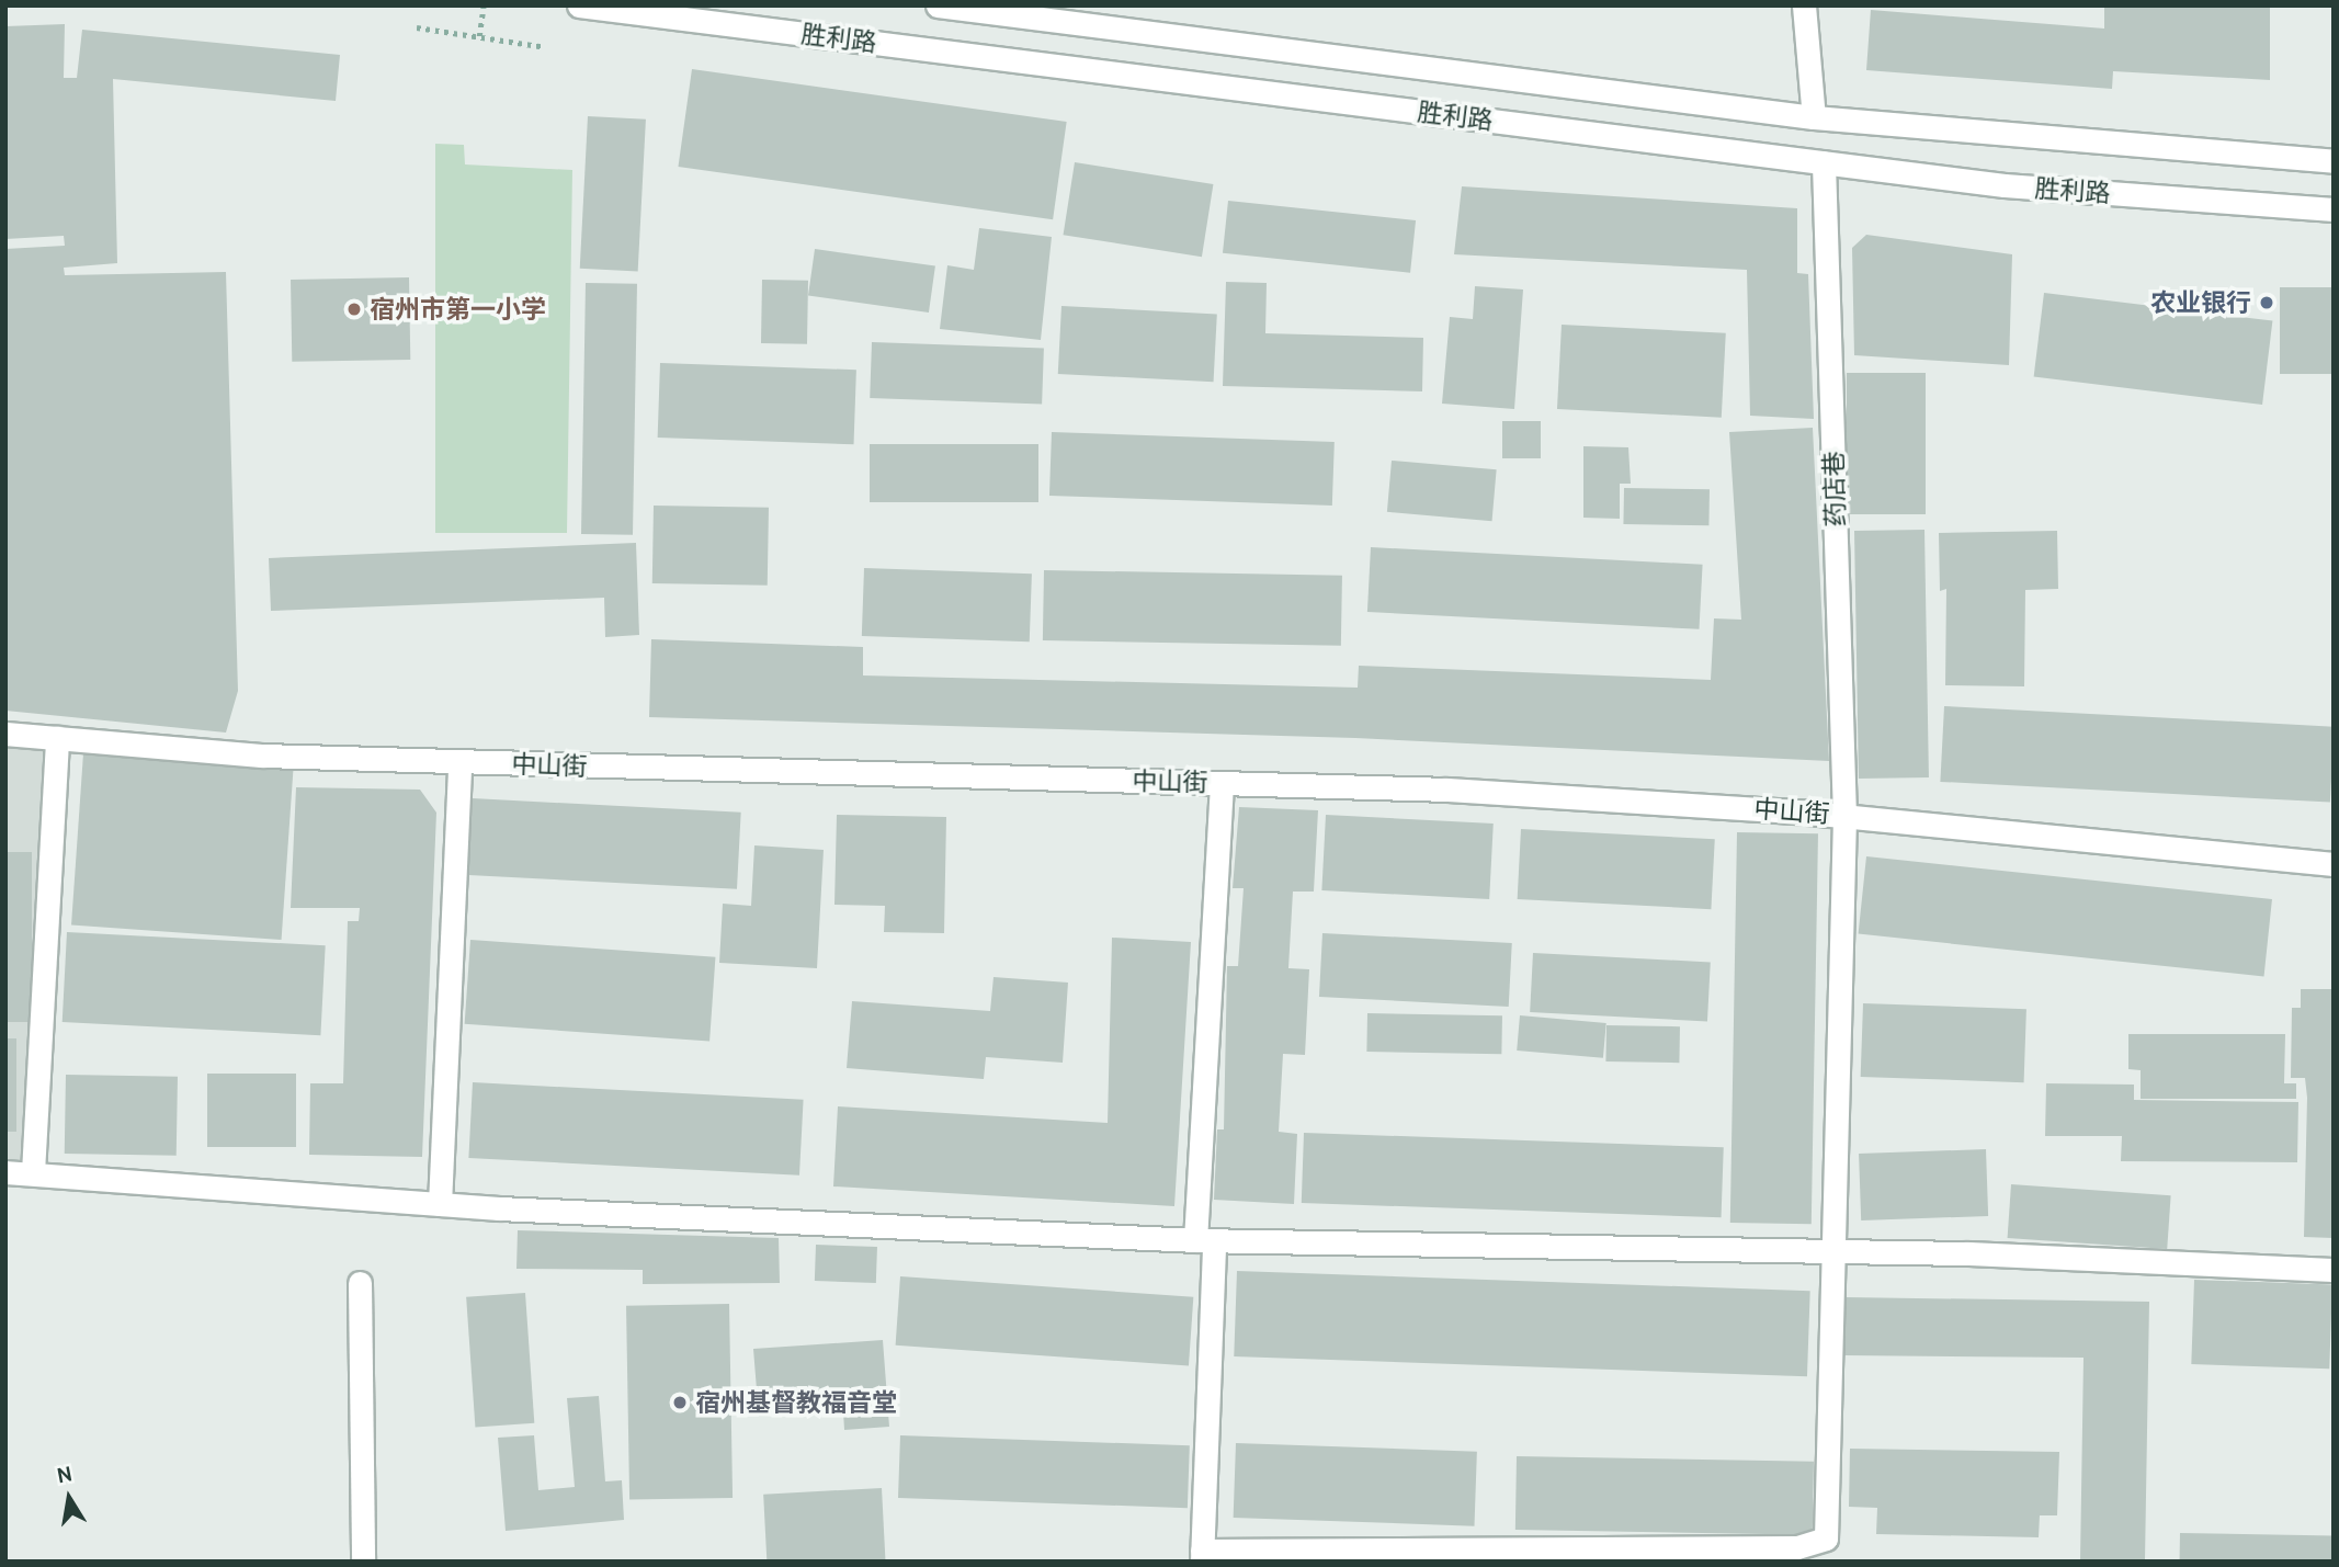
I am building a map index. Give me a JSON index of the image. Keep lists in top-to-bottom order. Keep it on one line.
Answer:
{"streets":{"street":["胜利路","药店巷","中山街"]},"crossings":[["胜利路","药店巷"],["药店巷","中山街"]],"places":["农业银行","宿州市第一小学","宿州基督教福音堂"],"north":"top"}
